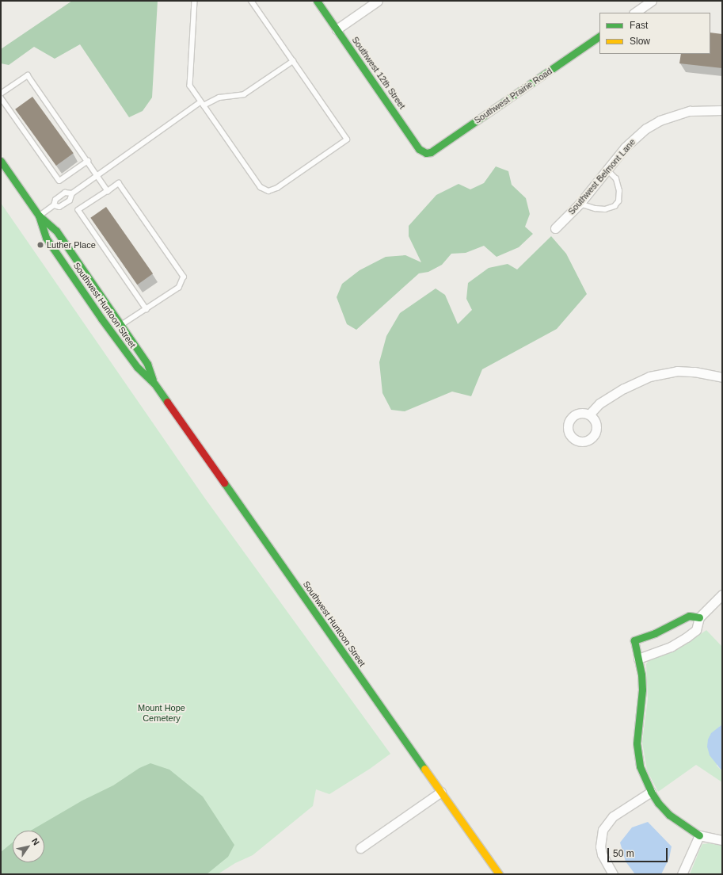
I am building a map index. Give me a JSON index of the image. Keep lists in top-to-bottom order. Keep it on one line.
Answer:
{"streets":{"main road":["Southwest 12th Street","Southwest Prairie Road","Southwest Huntoon Street"],"street":["Southwest Belmont Lane"]},"crossings":[["Southwest 12th Street","Southwest Prairie Road"]],"parks":["Mount Hope Cemetery"],"places":["Luther Place"],"legend":["Fast","Slow"],"scale_bar":"50 m","north":"top right"}
